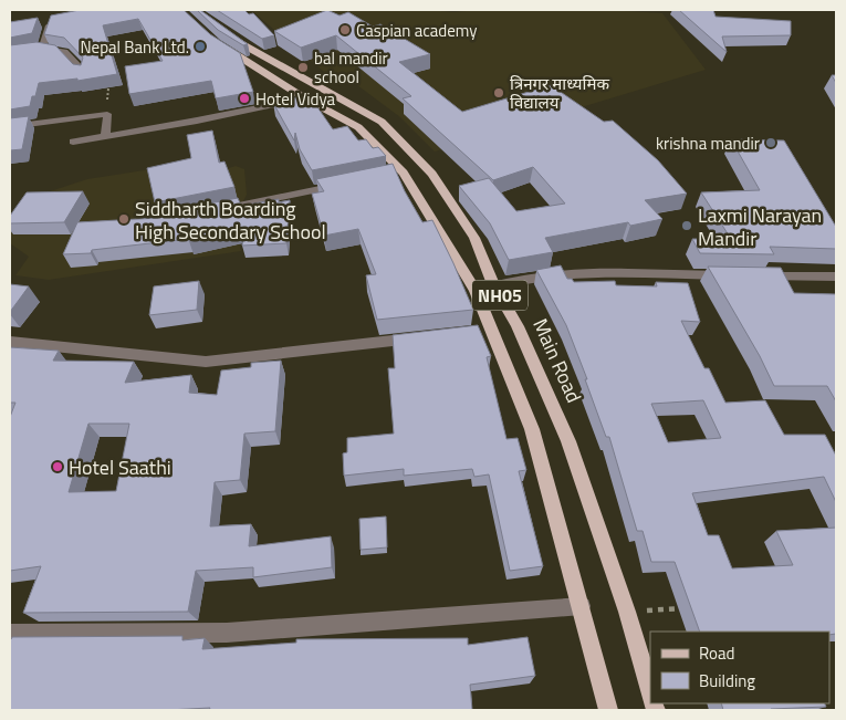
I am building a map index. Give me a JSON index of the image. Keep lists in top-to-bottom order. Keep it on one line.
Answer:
{"streets":{"main road":["NH05","Main Road"]},"places":["Caspian academy","Nepal Bank Ltd.","bal mandir school","त्रिनगर माध्यमिक विद्यालय","Hotel Vidya","krishna mandir","Siddharth Boarding High Secondary School","Laxmi Narayan Mandir","Hotel Saathi"],"legend":["Road","Building"]}
